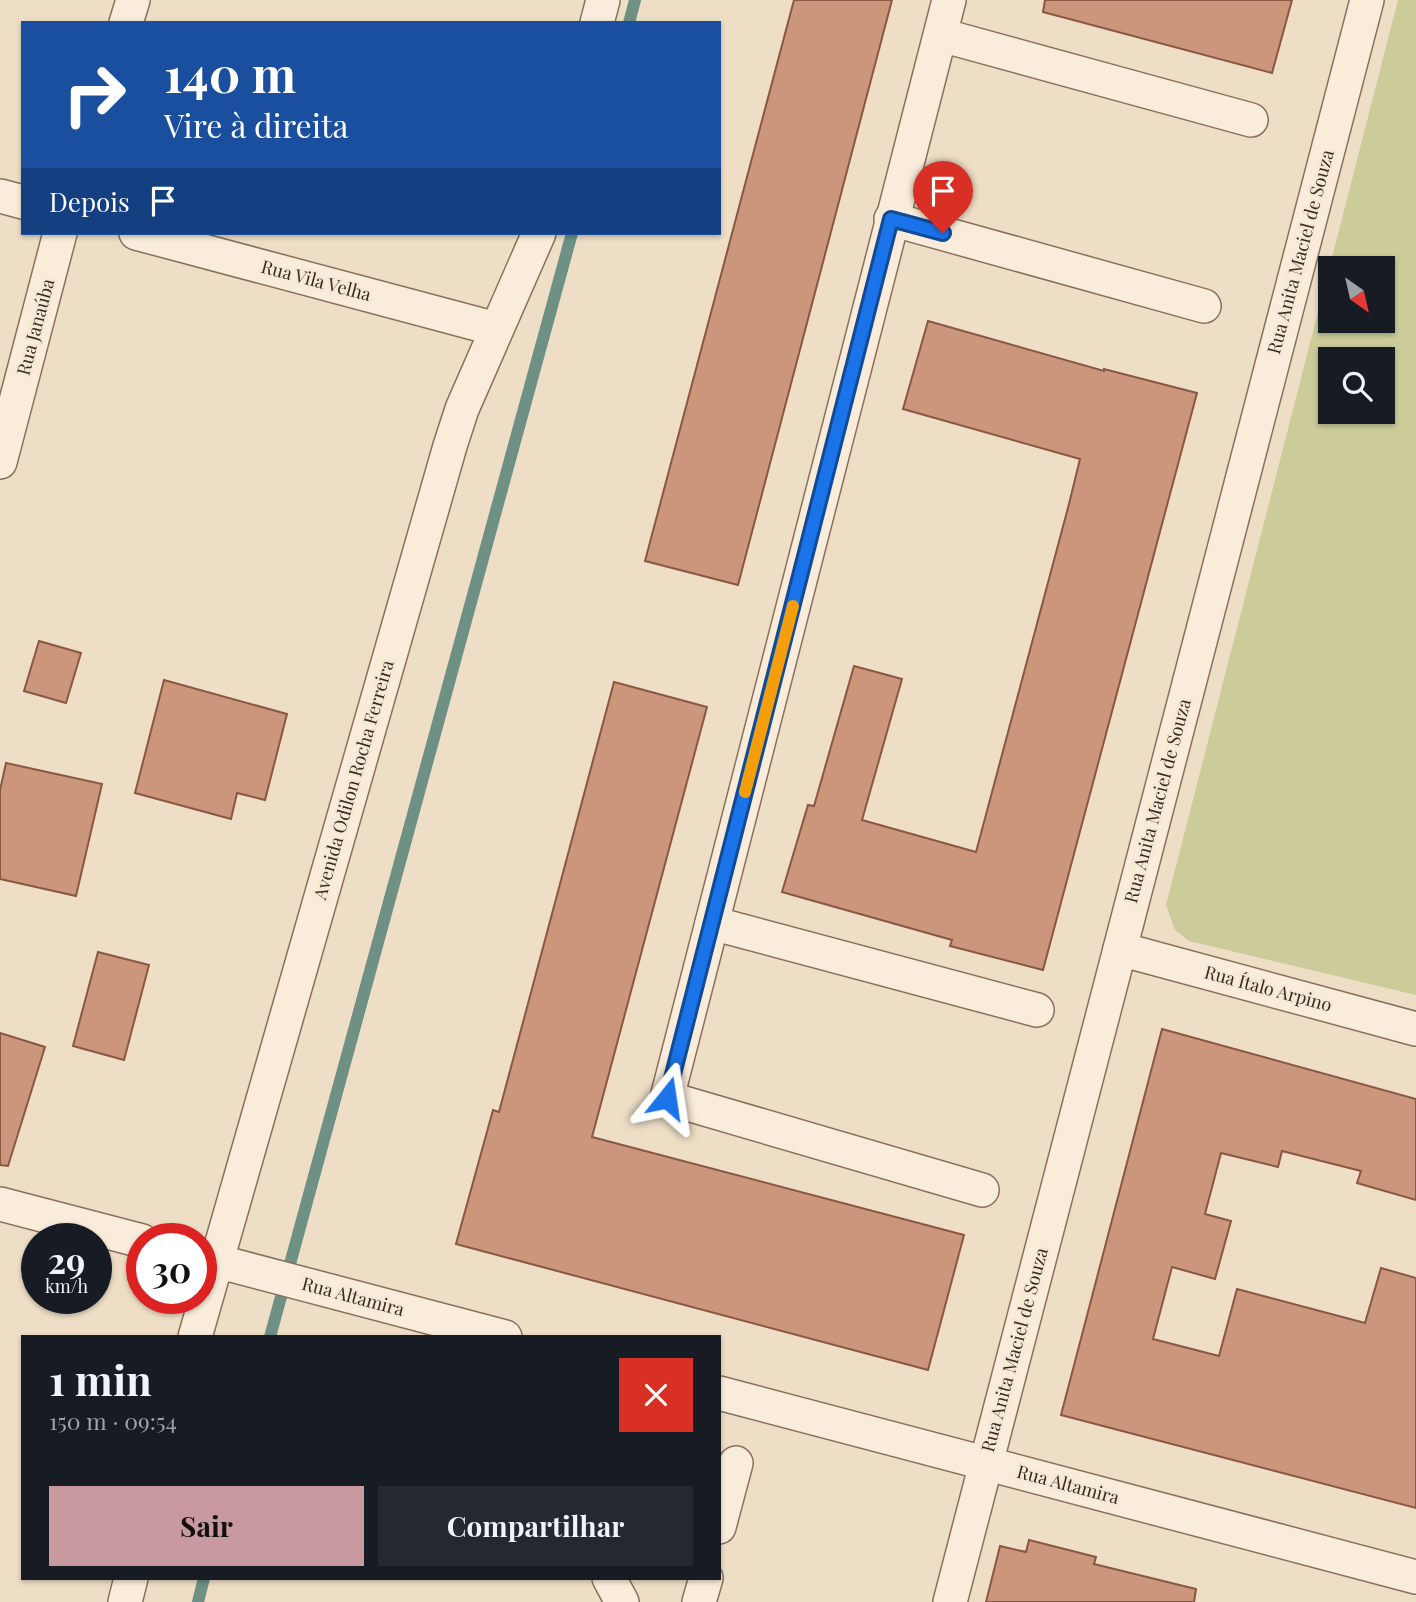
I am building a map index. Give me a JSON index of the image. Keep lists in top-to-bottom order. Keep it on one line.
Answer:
{"streets":{"street":["Rua Anita Maciel de Souza","Rua Vila Velha","Rua Janaúba","Avenida Odilon Rocha Ferreira","Rua Ítalo Arpino","Rua Altamira"]},"crossings":[["Rua Anita Maciel de Souza","Rua Ítalo Arpino"],["Rua Anita Maciel de Souza","Rua Altamira"],["Rua Vila Velha","Avenida Odilon Rocha Ferreira"]],"north":"bottom right","page":{"turn":["140 m","Vire à direita"],"then":"Depois","speed":"29 km/h","limit":"30","heading":["1 min","150 m · 09:54"],"buttons":["Sair","Compartilhar"]}}
